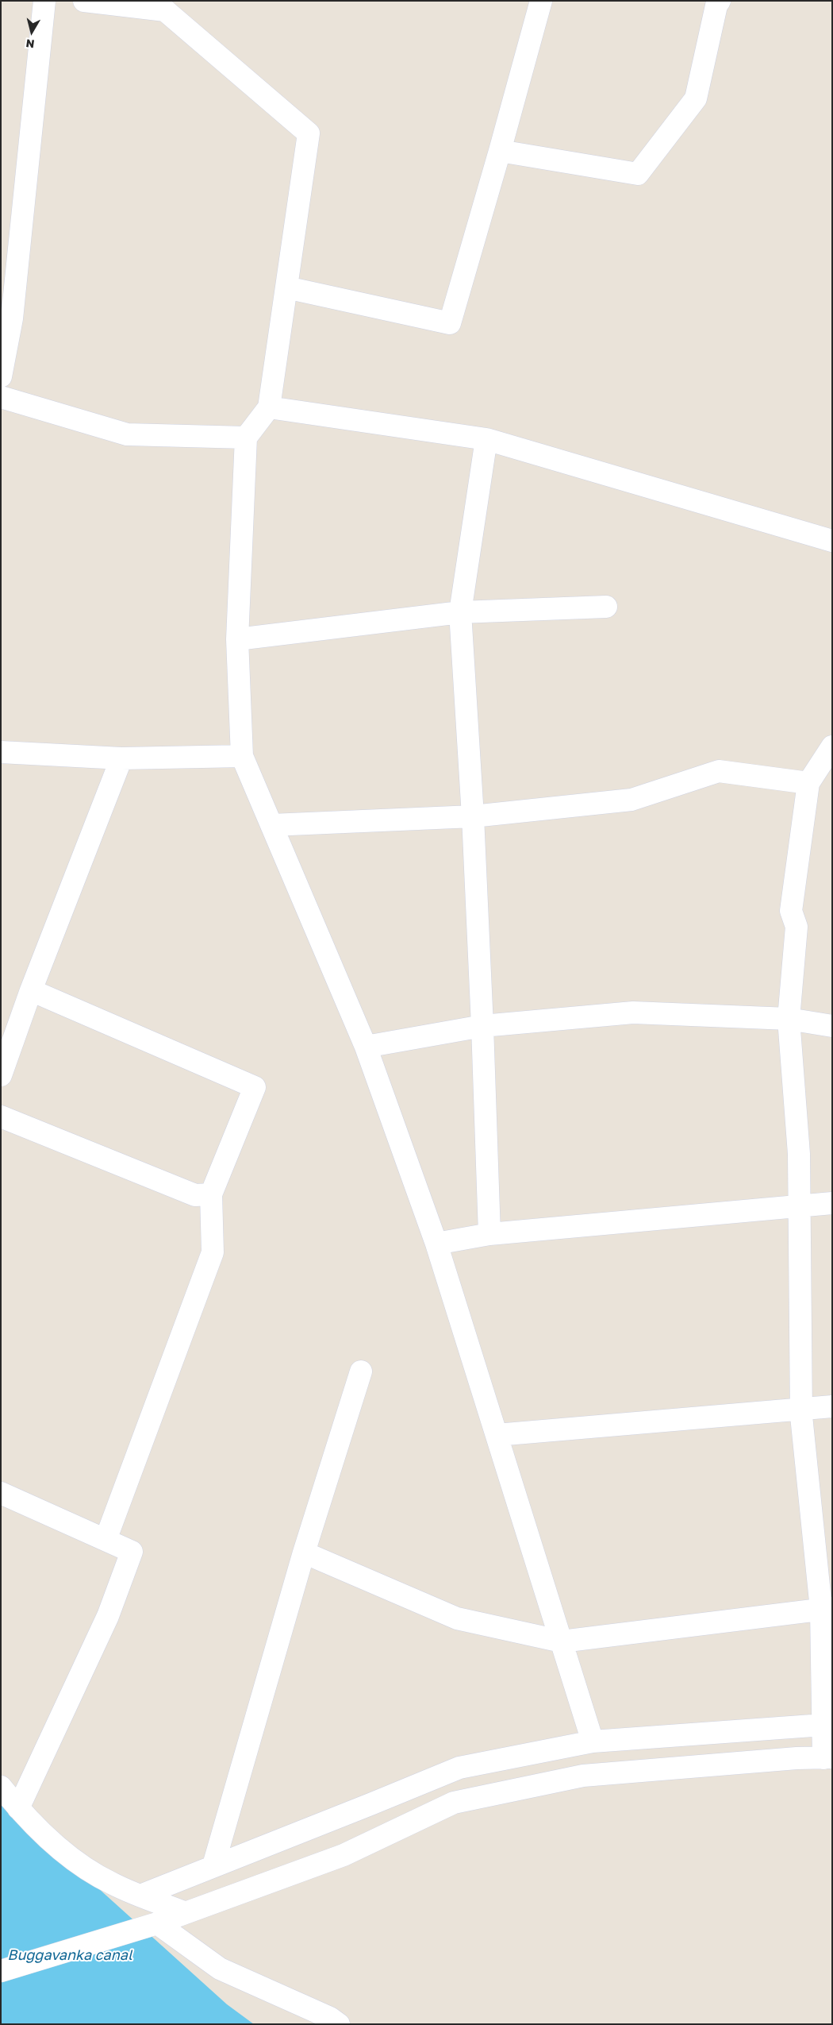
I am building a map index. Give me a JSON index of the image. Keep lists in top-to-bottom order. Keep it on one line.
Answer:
{"water":["Buggavanka canal"],"north":"bottom"}
